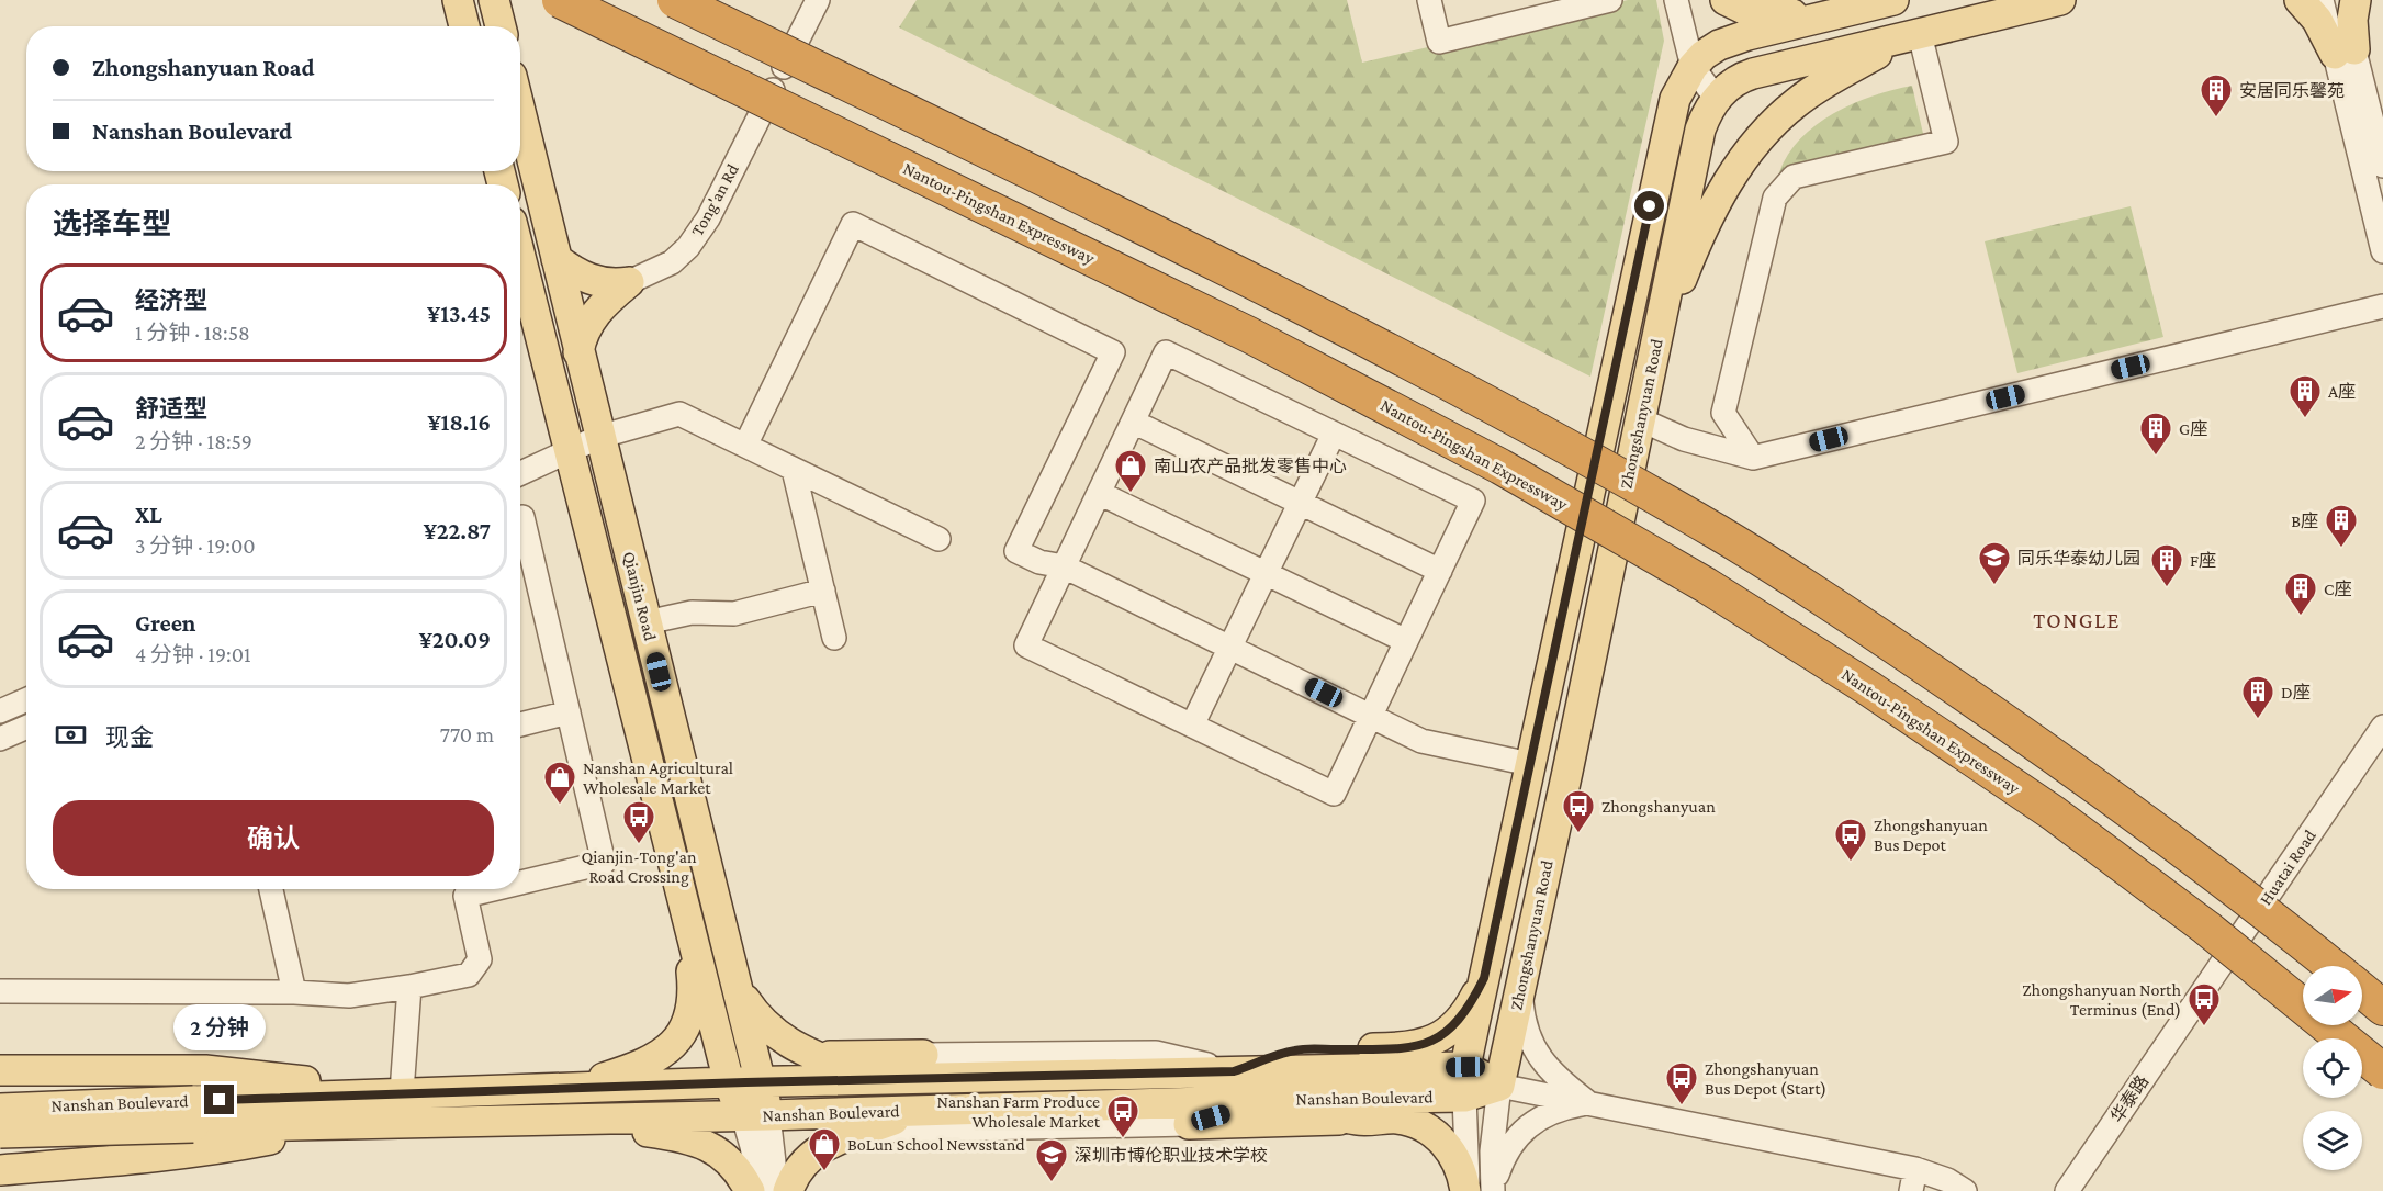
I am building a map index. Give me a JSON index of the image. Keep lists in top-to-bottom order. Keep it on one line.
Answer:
{"streets":{"highway":["Nantou-Pingshan Expressway"],"main road":["Zhongshanyuan Road","Qianjin Road","Nanshan Boulevard"],"street":["Tong'an Rd","Huatai Road"]},"crossings":[["Zhongshanyuan Road","Nanshan Boulevard"],["Qianjin Road","Nanshan Boulevard"]],"districts":["TONGLE"],"places":{"building":["安居同乐馨苑","A座","G座","B座","F座","C座","D座"],"shop":["南山农产品批发零售中心","Nanshan Agricultural Wholesale Market","BoLun School Newsstand"],"school or university":["同乐华泰幼儿园","深圳市博伦职业技术学校"],"bus stop":["Zhongshanyuan","Qianjin-Tong'an Road Crossing","Zhongshanyuan Bus Depot","Zhongshanyuan North Terminus (End)","Zhongshanyuan Bus Depot (Start)","Nanshan Farm Produce Wholesale Market"]},"north":"right","page":{"banner":["Zhongshanyuan Road","Nanshan Boulevard"],"heading":"选择车型","list":[{"name":"经济型","note":"1 分钟 · 18:58","value":"¥13.45"},{"name":"舒适型","note":"2 分钟 · 18:59","value":"¥18.16"},{"name":"XL","note":"3 分钟 · 19:00","value":"¥22.87"},{"name":"Green","note":"4 分钟 · 19:01","value":"¥20.09"}],"pay":["现金","770 m"],"buttons":"确认","bubble":"2 分钟"}}
